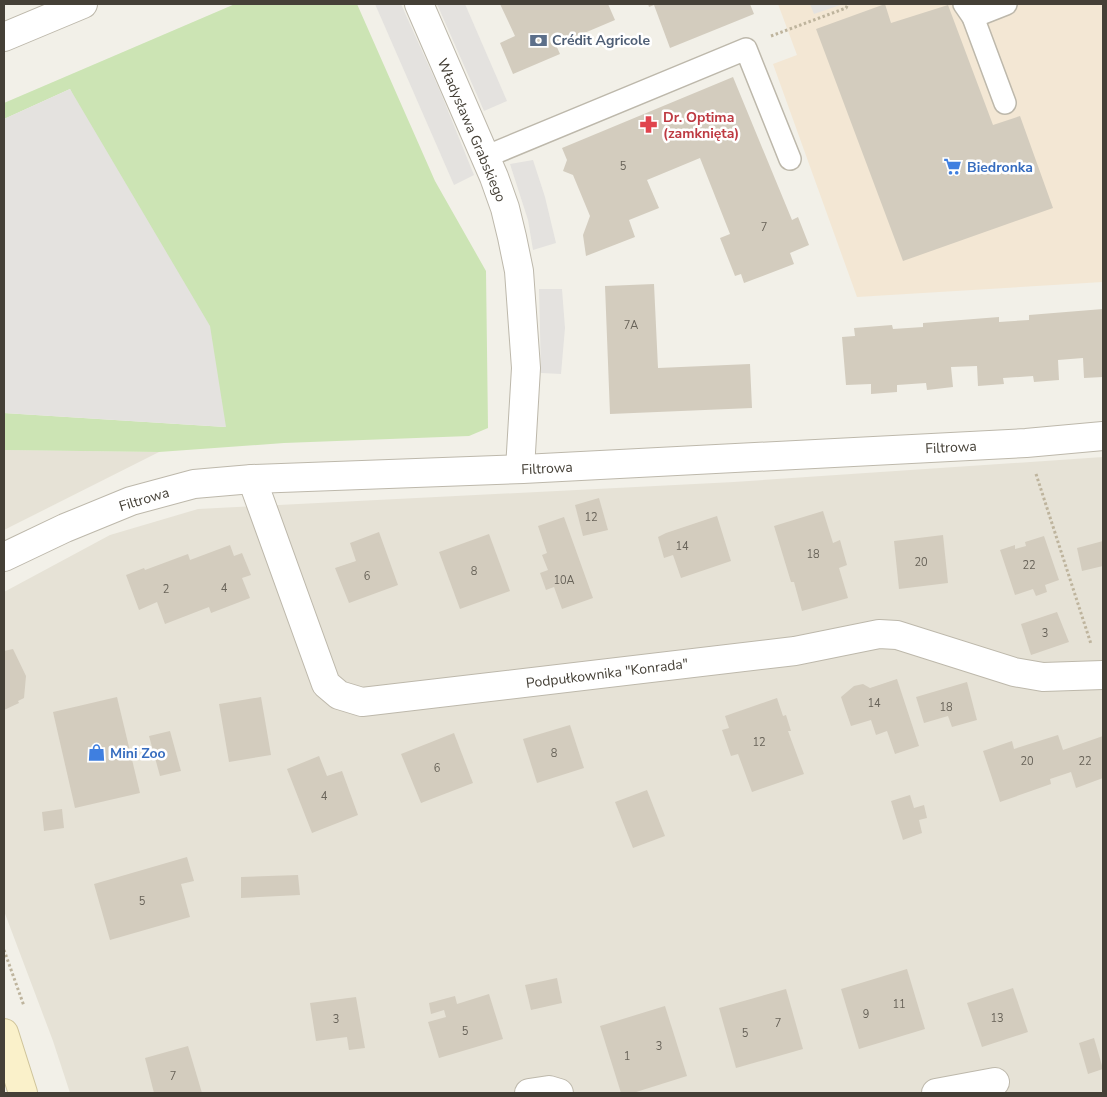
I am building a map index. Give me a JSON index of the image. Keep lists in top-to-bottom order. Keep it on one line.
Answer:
{"streets":{"street":["Władysława Grabskiego","Filtrowa","Podpułkownika \"Konrada\""]},"crossings":[["Władysława Grabskiego","Filtrowa"],["Filtrowa","Podpułkownika \"Konrada\""]],"places":{"bank":["Crédit Agricole"],"pharmacy":["Dr. Optima (zamknięta)"],"supermarket":["Biedronka"],"shop":["Mini Zoo"]},"house_numbers":["5","7","7A","12","14","18","20","22","8","6","10A","4","2","3","14","18","12","8","20","22","6","4","5","11","9","13","3","7","5","5","3","1","7"]}
